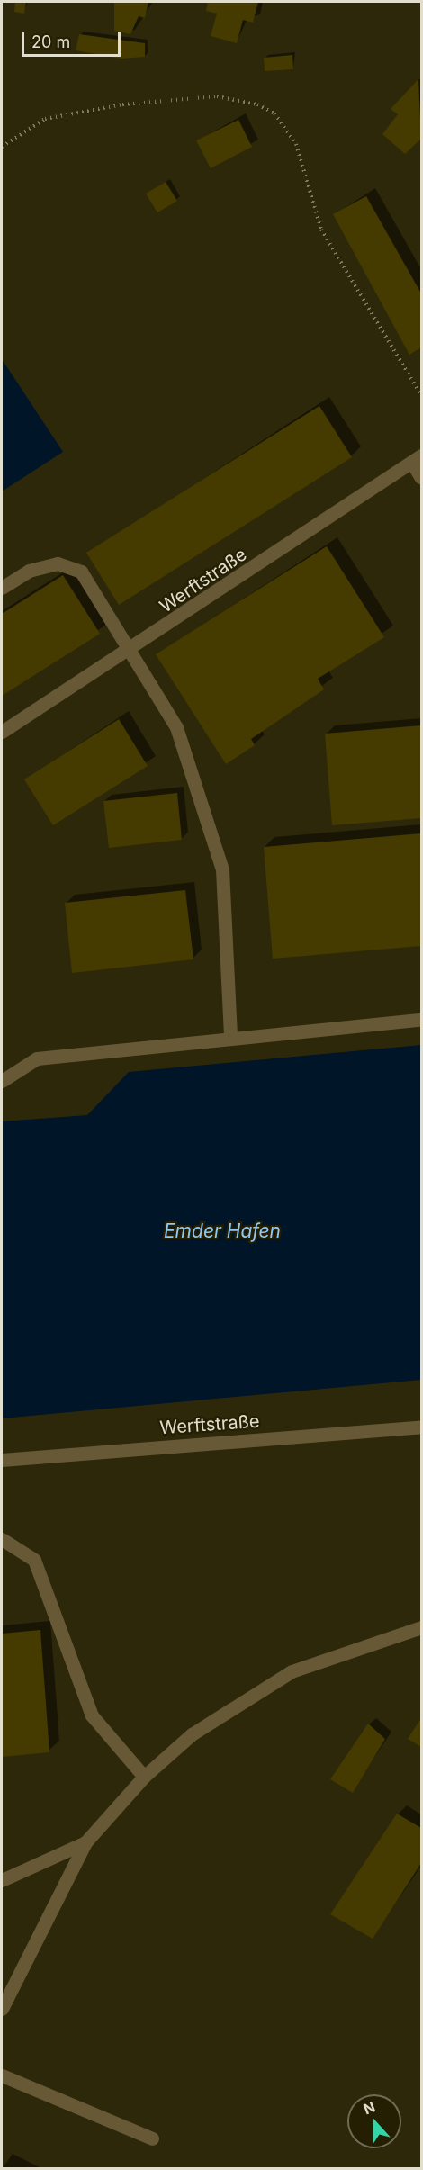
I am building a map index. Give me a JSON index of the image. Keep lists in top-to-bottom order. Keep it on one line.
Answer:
{"streets":{"lane":["Werftstraße"]},"water":["Emder Hafen"],"scale_bar":"20 m","north":"top"}
